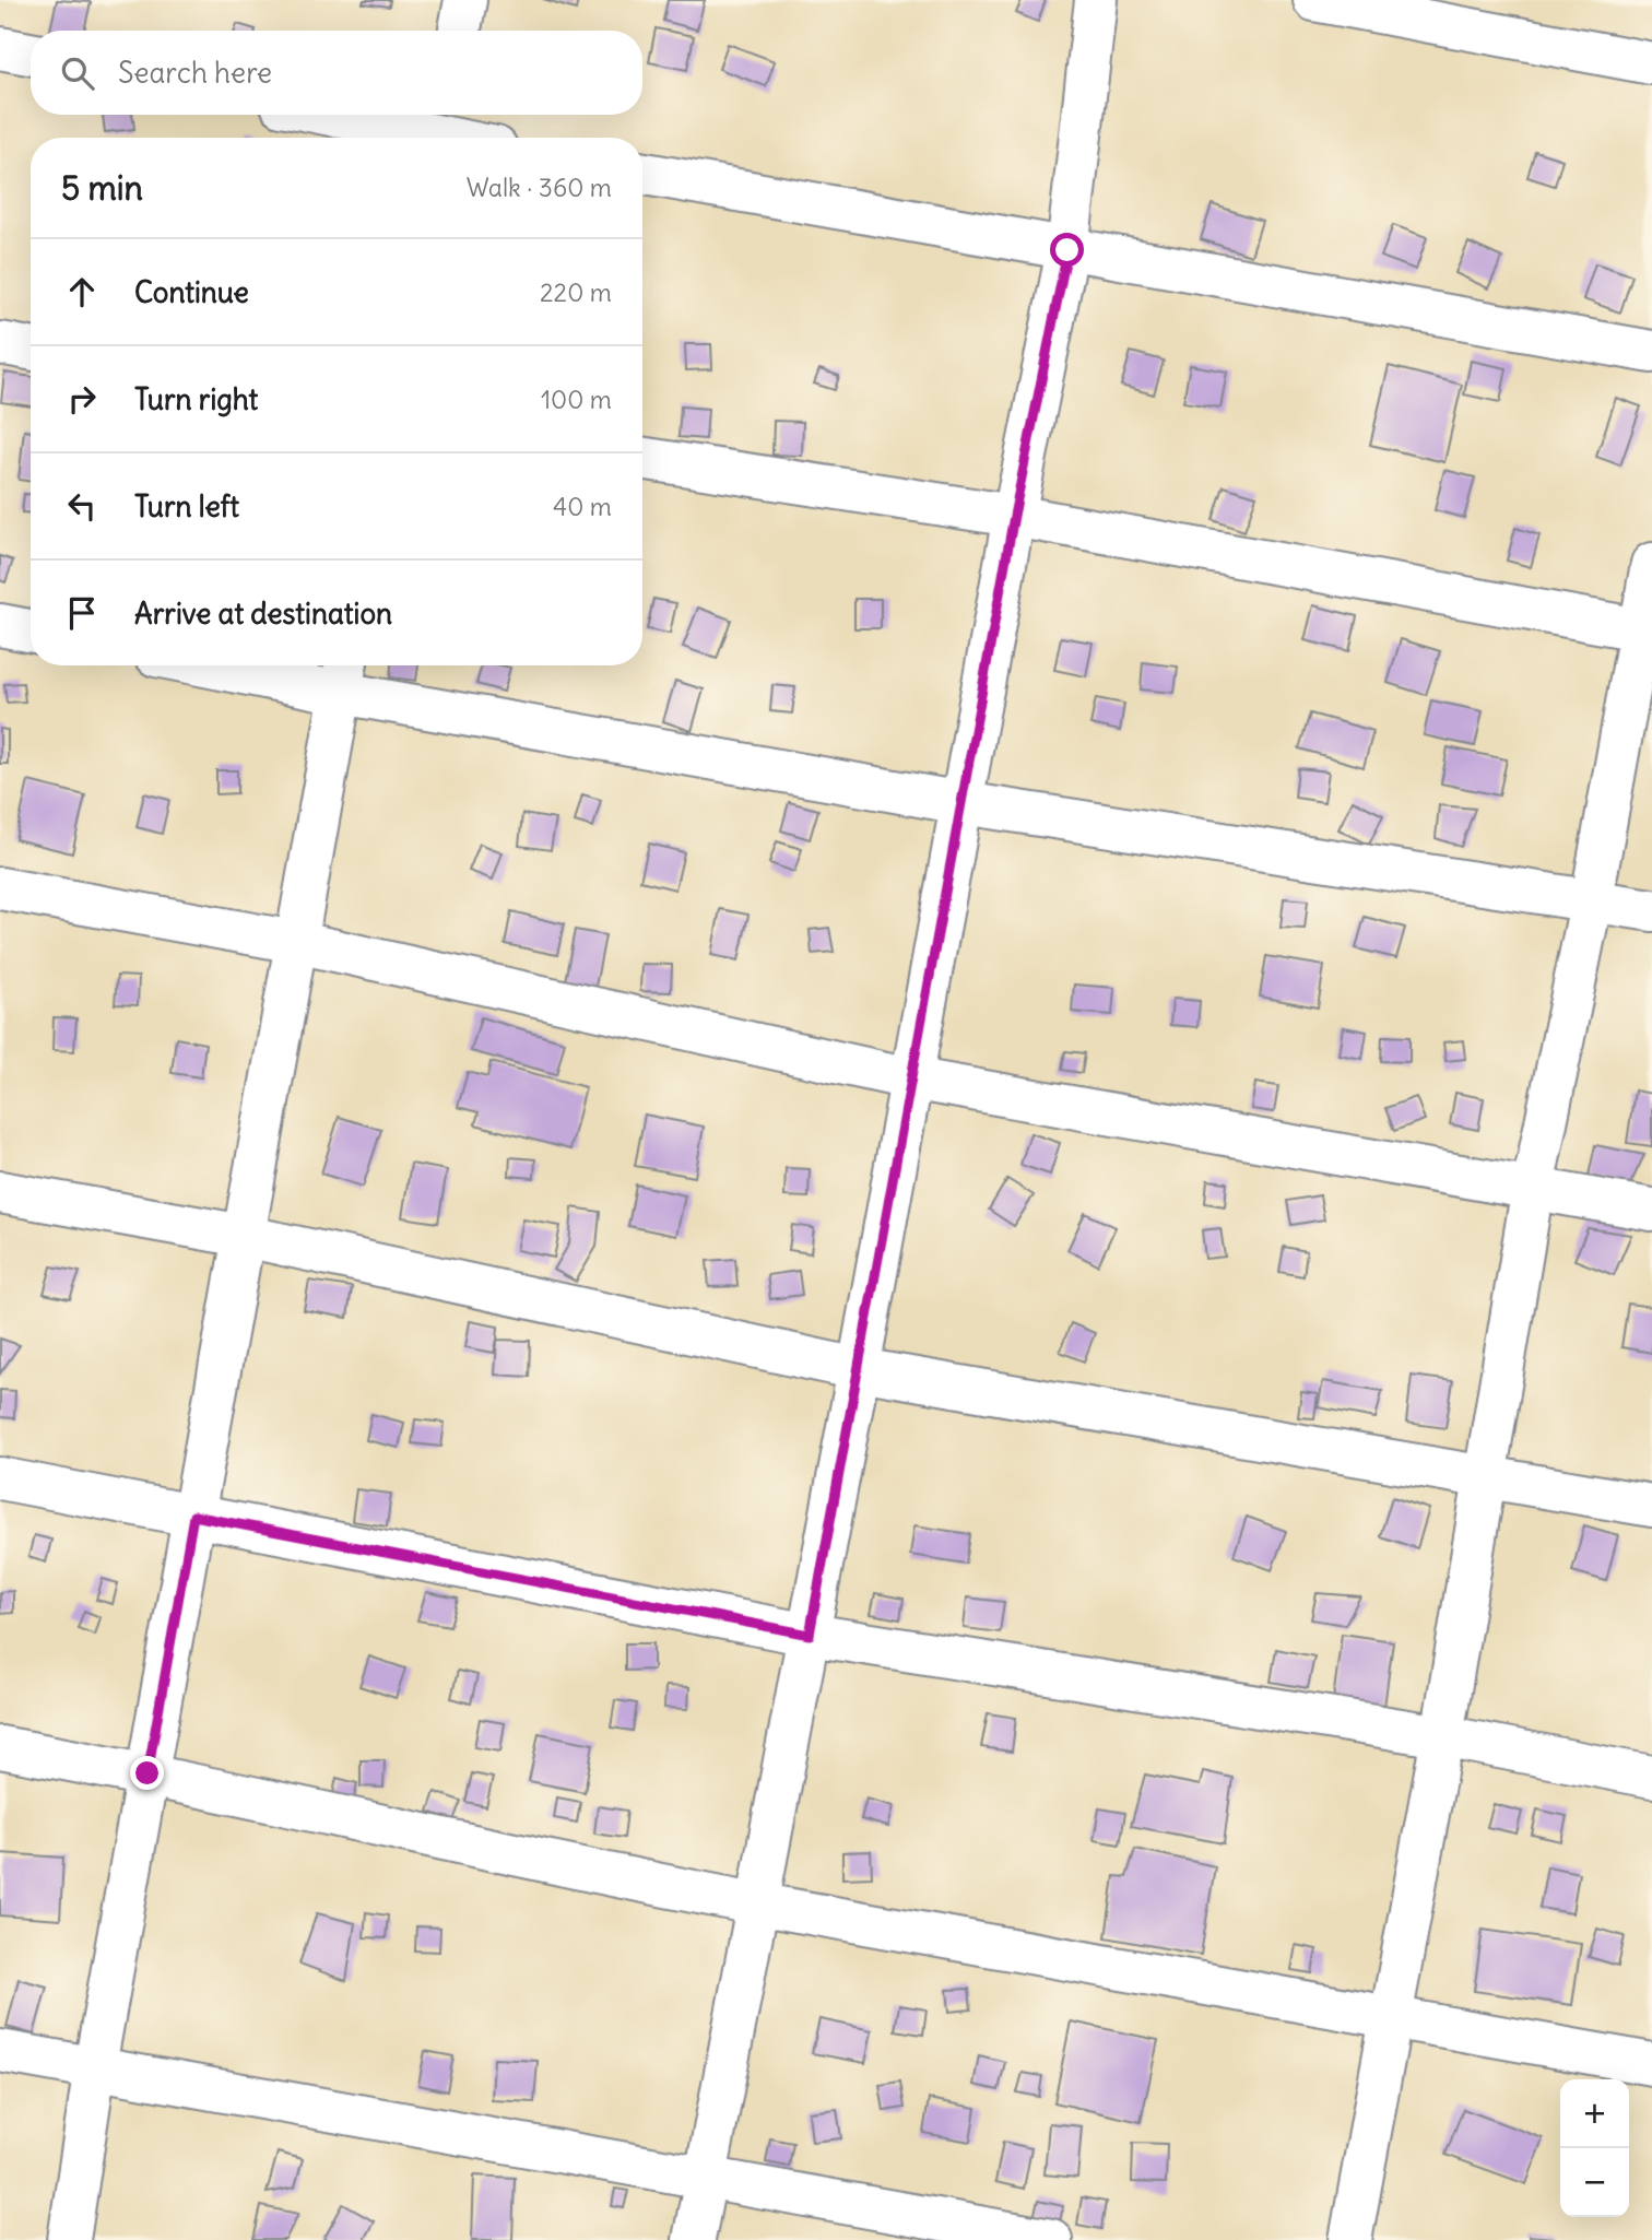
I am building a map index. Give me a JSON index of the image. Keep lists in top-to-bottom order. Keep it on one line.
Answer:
{"page":{"search":"Search here","heading":["5 min","Walk · 360 m"],"list":[["Continue","220 m"],["Turn right","100 m"],["Turn left","40 m"],"Arrive at destination"],"map_buttons":["+","−"]}}
